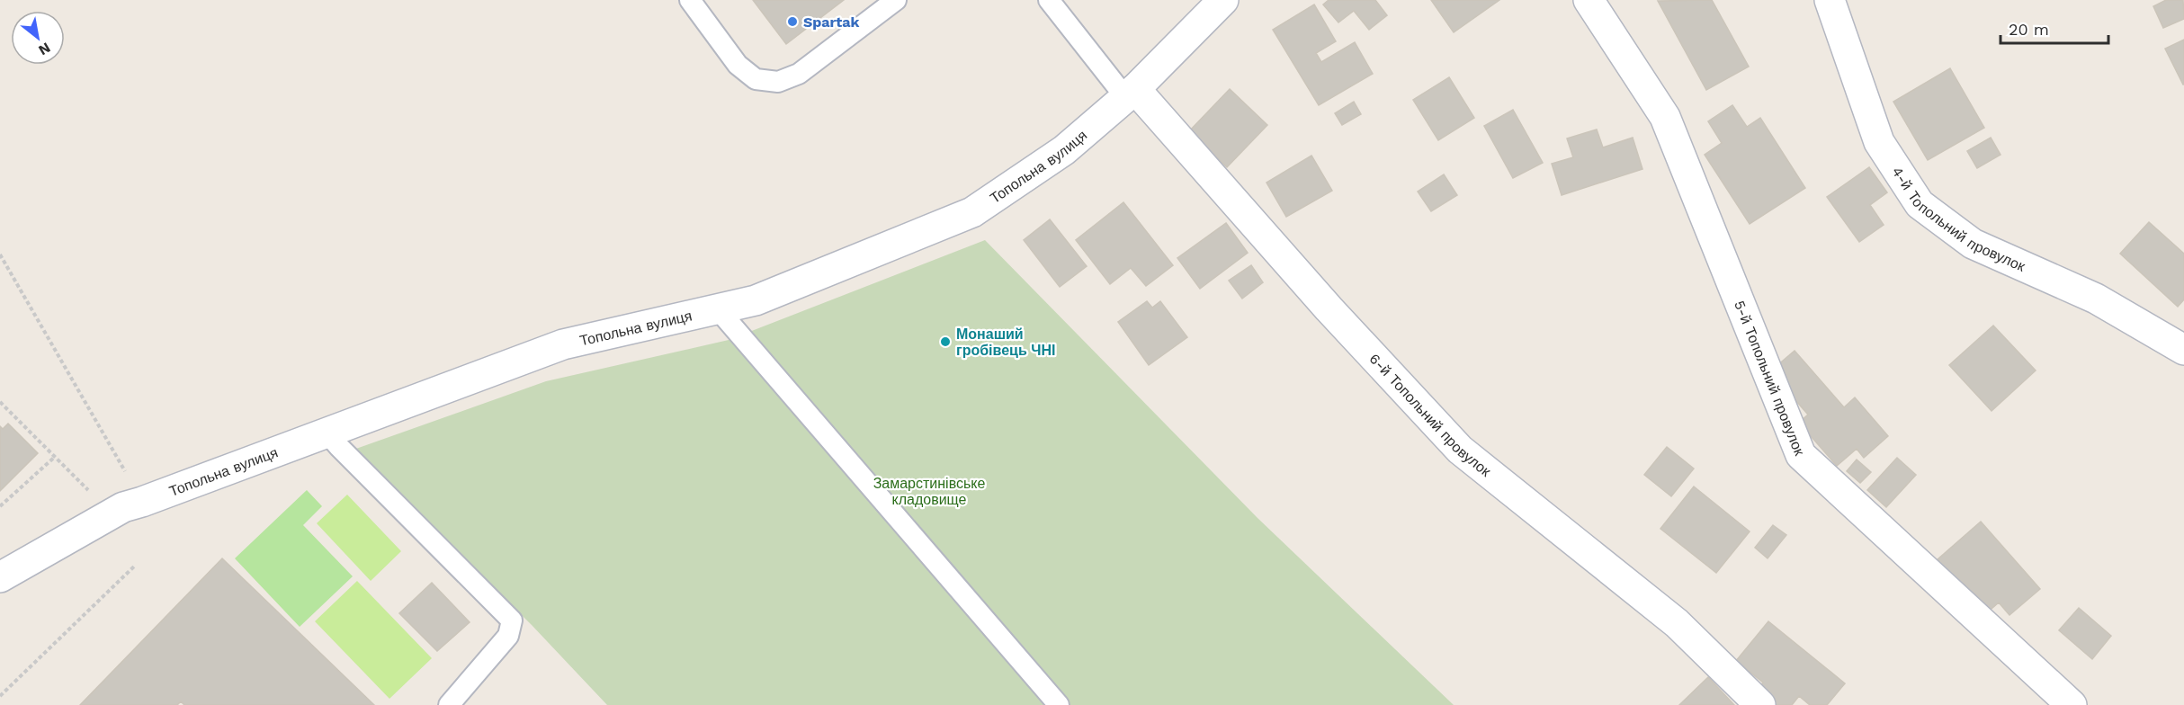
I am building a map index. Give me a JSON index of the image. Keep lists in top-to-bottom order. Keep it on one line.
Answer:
{"streets":{"street":["Топольна вулиця","4-й Топольний провулок","5-й Топольний провулок","6-й Топольний провулок"]},"crossings":[["Топольна вулиця","6-й Топольний провулок"]],"parks":["Замарстинівське кладовище"],"places":["Spartak","Монаший гробівець ЧНІ"],"scale_bar":"20 m","north":"bottom right"}
